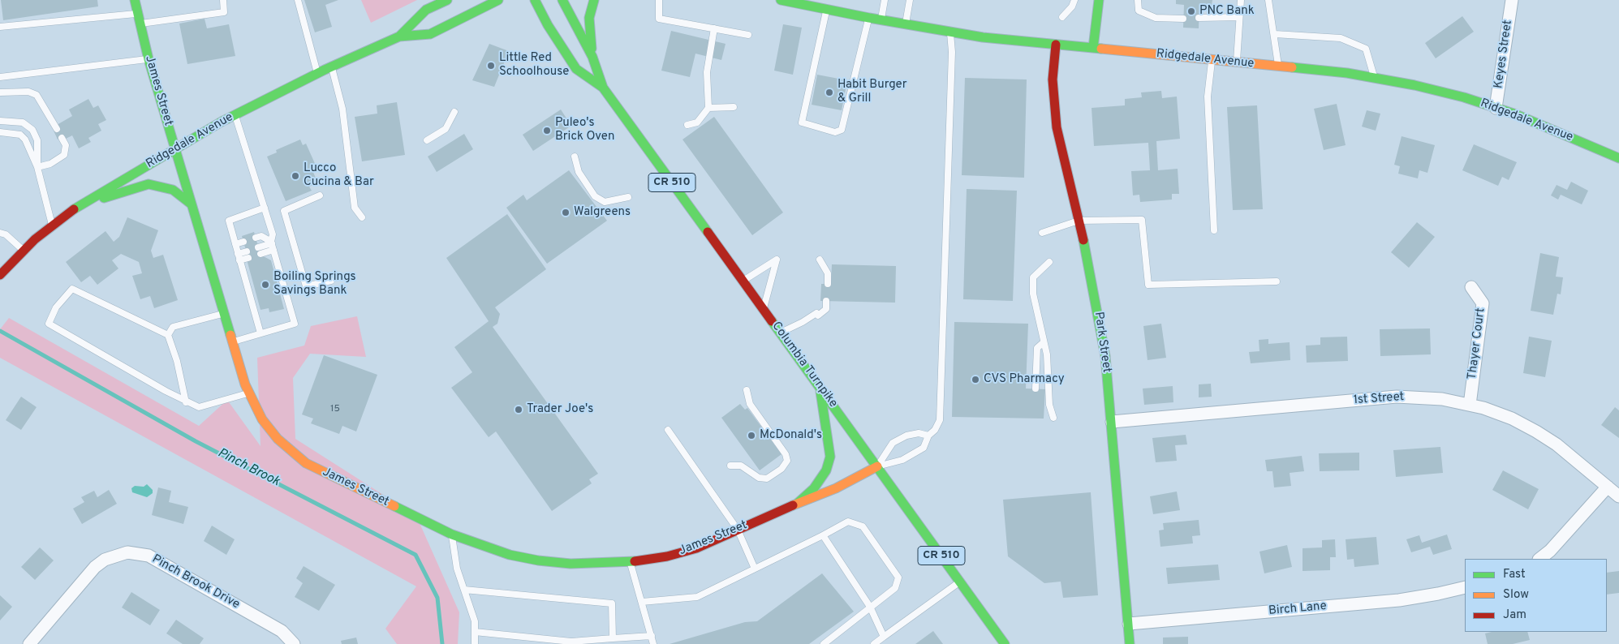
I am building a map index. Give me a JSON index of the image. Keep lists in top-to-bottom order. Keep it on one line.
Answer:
{"streets":{"main road":["Ridgedale Avenue","James Street","CR 510","Park Street","Columbia Turnpike"],"street":["Keyes Street","Thayer Court","1st Street","Pinch Brook Drive","Birch Lane"]},"crossings":[["Keyes Street","Ridgedale Avenue"],["Ridgedale Avenue","James Street"],["Ridgedale Avenue","Park Street"],["James Street","Columbia Turnpike"],["Park Street","1st Street"],["Park Street","Birch Lane"],["Thayer Court","1st Street"]],"water":["Pinch Brook"],"places":["PNC Bank","Little Red Schoolhouse","Habit Burger & Grill","Puleo's Brick Oven","Lucco Cucina & Bar","Walgreens","Boiling Springs Savings Bank","CVS Pharmacy","Trader Joe's","McDonald's"],"house_numbers":["15"],"legend":["Fast","Slow","Jam"]}
